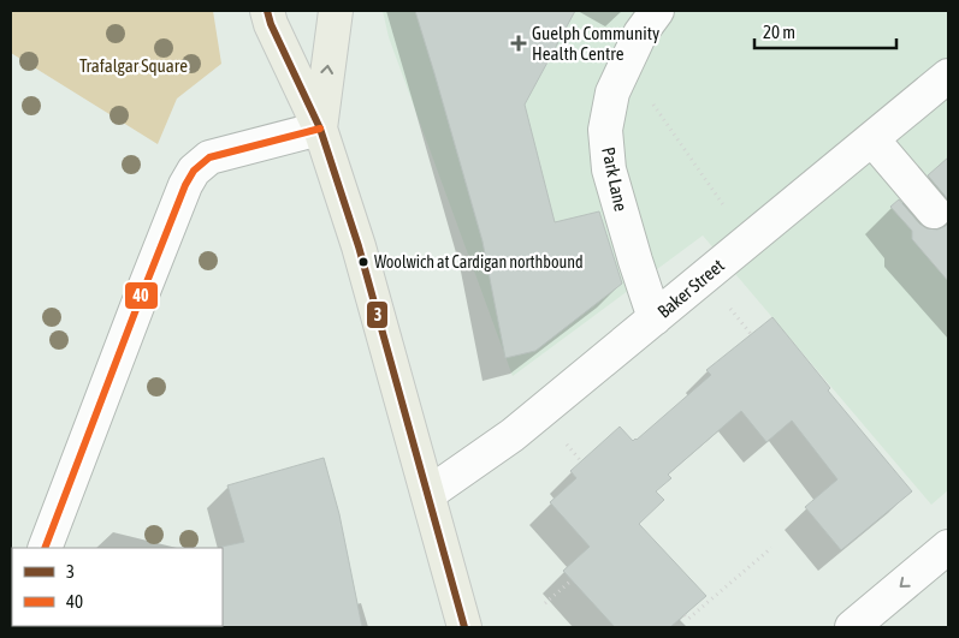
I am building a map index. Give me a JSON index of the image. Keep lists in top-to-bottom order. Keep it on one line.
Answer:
{"streets":{"street":["Park Lane","Baker Street"]},"crossings":[["Park Lane","Baker Street"]],"parks":["Trafalgar Square"],"places":{"health":["Guelph Community Health Centre"],"other":["Woolwich at Cardigan northbound"]},"lines":["transit line 3","transit line 40"],"legend":["3","40"],"scale_bar":"20 m"}
